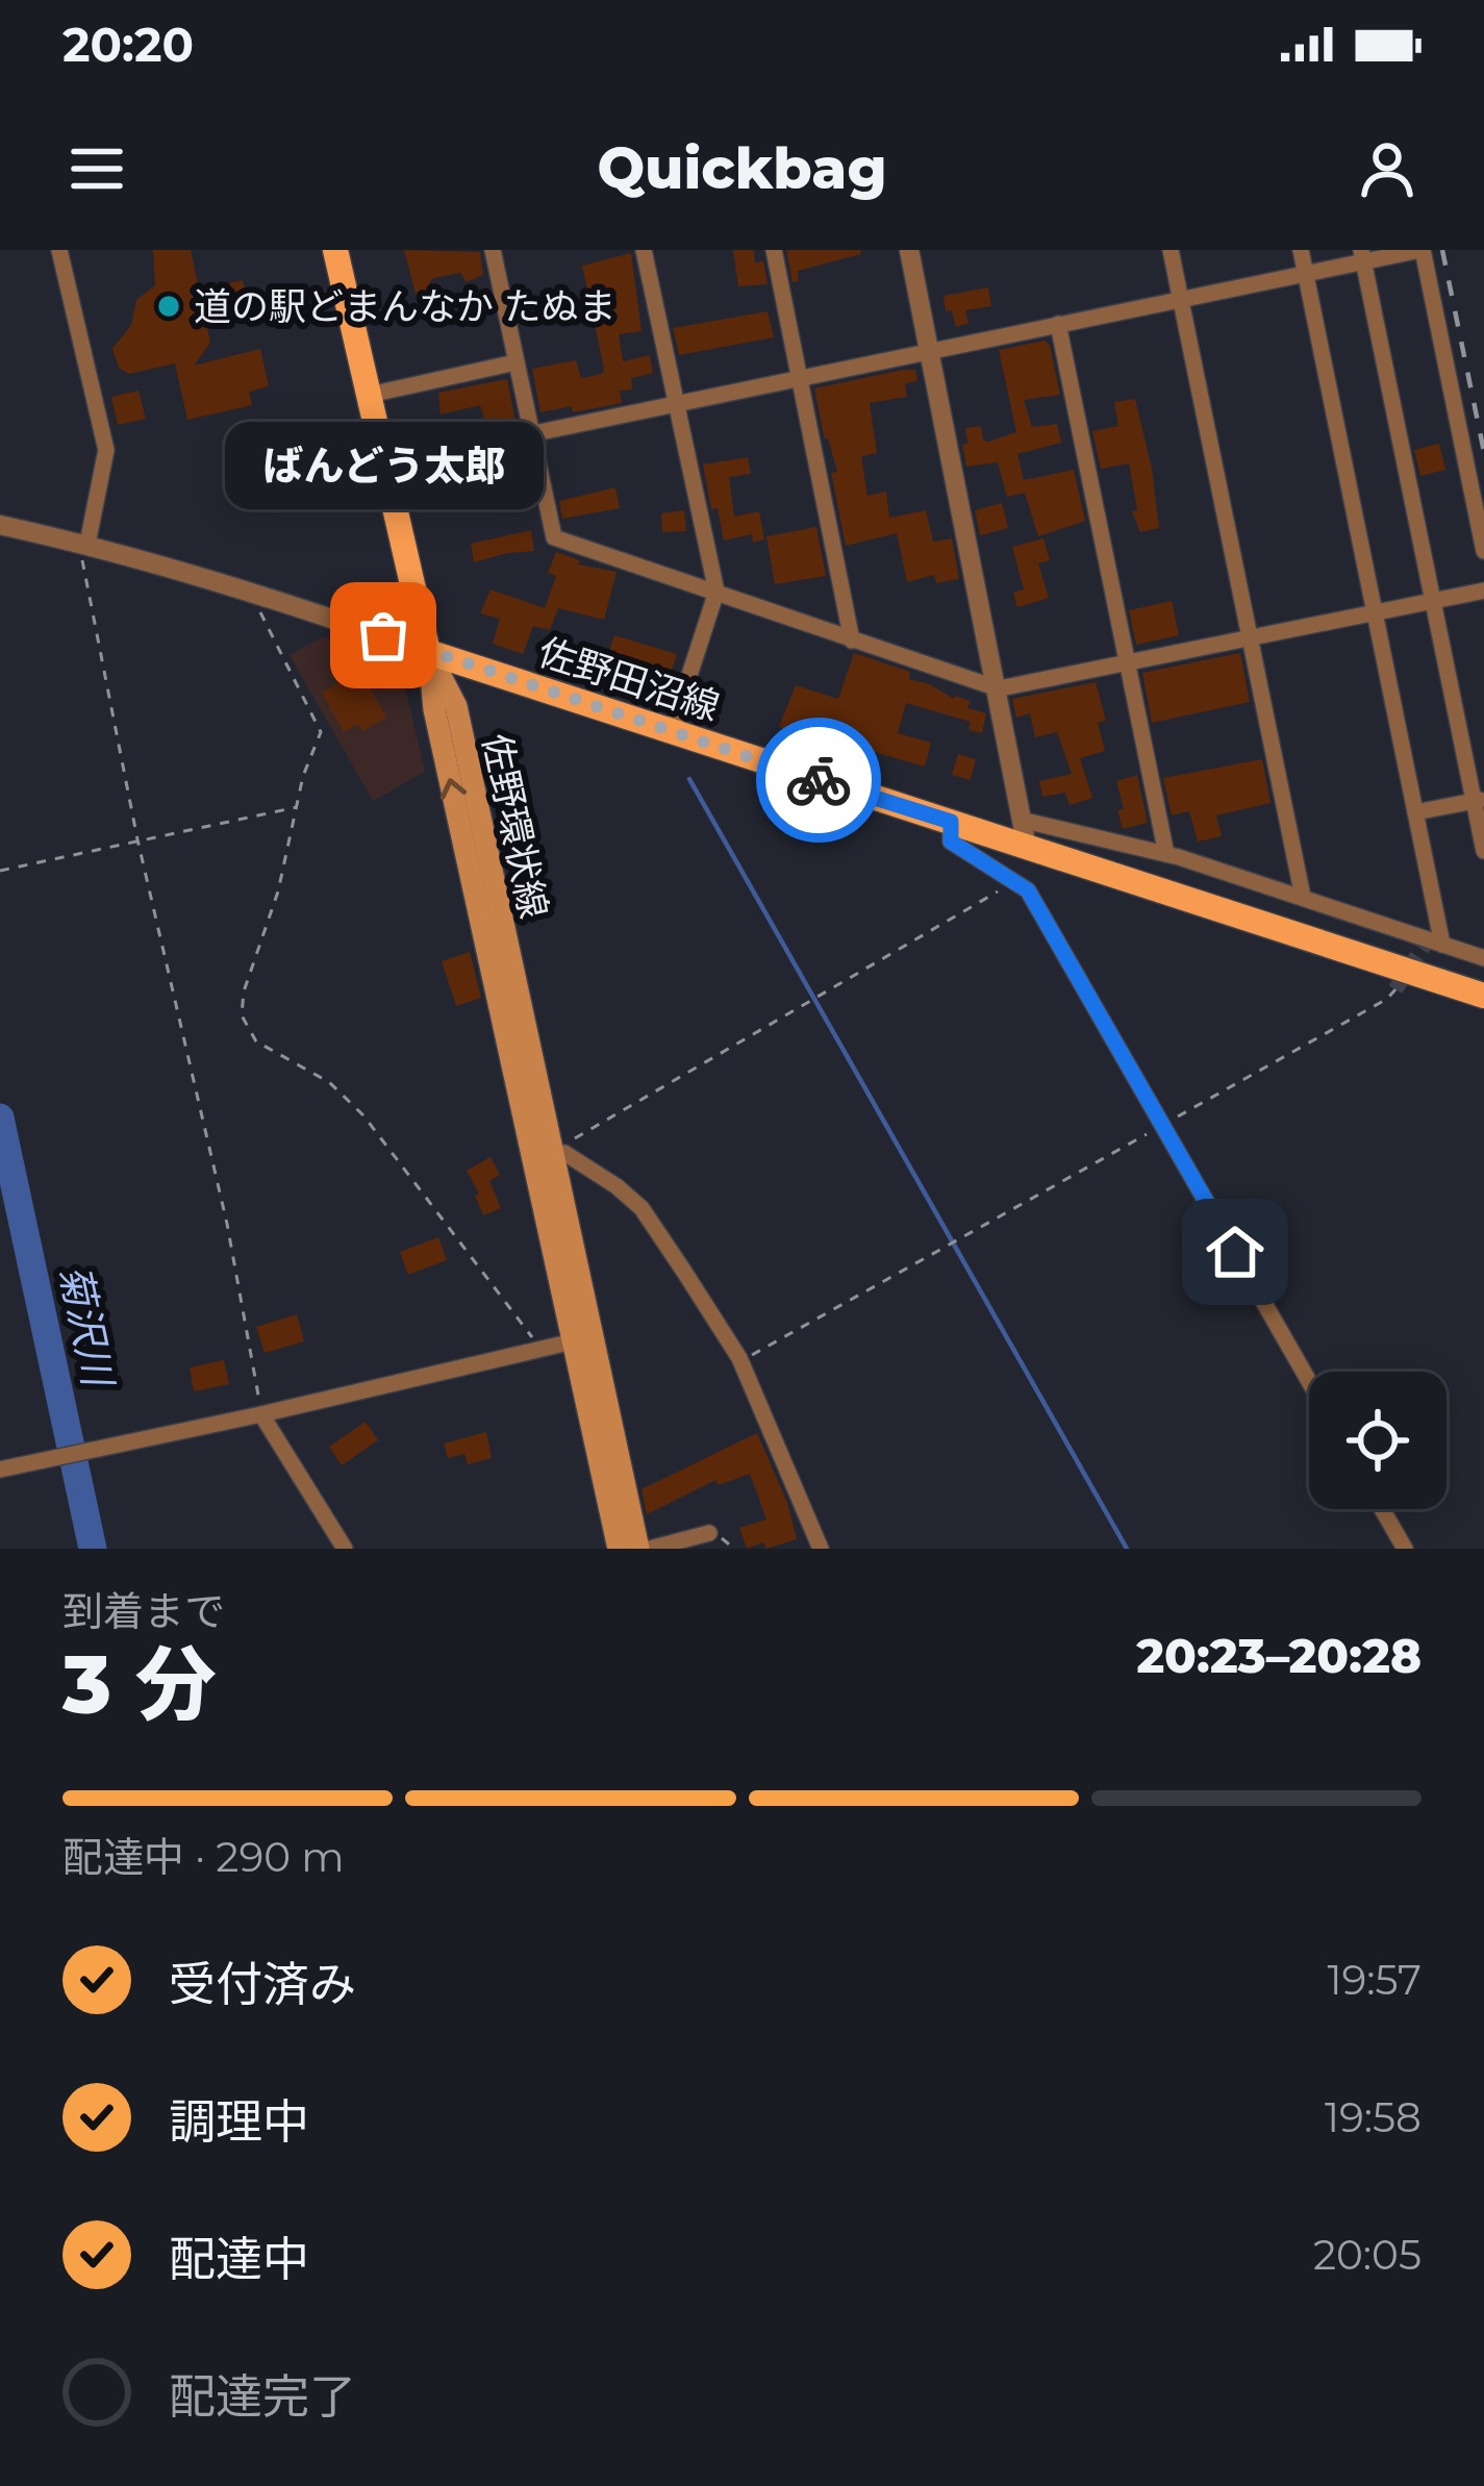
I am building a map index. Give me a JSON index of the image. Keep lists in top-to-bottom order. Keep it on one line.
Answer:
{"streets":{"main road":["佐野田沼線","佐野環状線"]},"crossings":[["佐野田沼線","佐野環状線"]],"water":["菊沢川"],"places":["道の駅どまんなか たぬま","ばんどう太郎"],"page":{"status":"20:20","header":"Quickbag","bubble":"ばんどう太郎","heading":["3 分","到着まで","20:23–20:28"],"bar":"配達中 · 290 m","list":[["受付済み","19:57"],["調理中","19:58"],["配達中","20:05"],"配達完了"]}}
